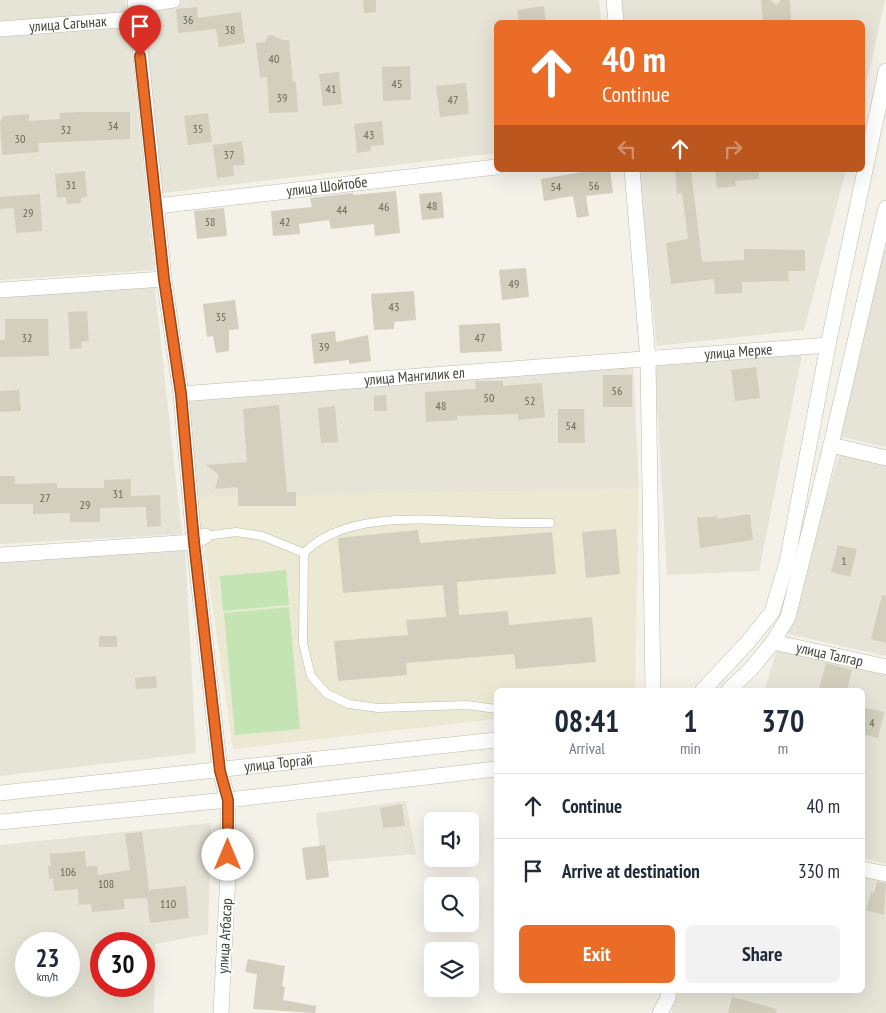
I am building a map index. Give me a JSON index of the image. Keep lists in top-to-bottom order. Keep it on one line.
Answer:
{"streets":{"street":["улица Сагынак","улица Шойтобе","улица Мерке","улица Мангилик ел","улица Талгар","улица Торгай","улица Атбасар"]},"crossings":[["улица Сагынак","улица Атбасар"],["улица Шойтобе","улица Атбасар"],["улица Мерке","улица Мангилик ел"],["улица Мангилик ел","улица Атбасар"],["улица Торгай","улица Атбасар"]],"house_numbers":["36","38","40","45","41","39","47","34","35","32","43","30","37","31","56","54","48","46","44","29","38","42","49","43","35","32","47","39","56","50","52","48","54","31","27","29","1","4","106","108","110"],"page":{"turn":["40 m","Continue"],"eta":["08:41","Arrival","1","min","370","m"],"list":[{"name":"Continue","value":"40 m"},{"name":"Arrive at destination","value":"330 m"}],"buttons":["Exit","Share"],"speed":"23 km/h","limit":"30"}}
